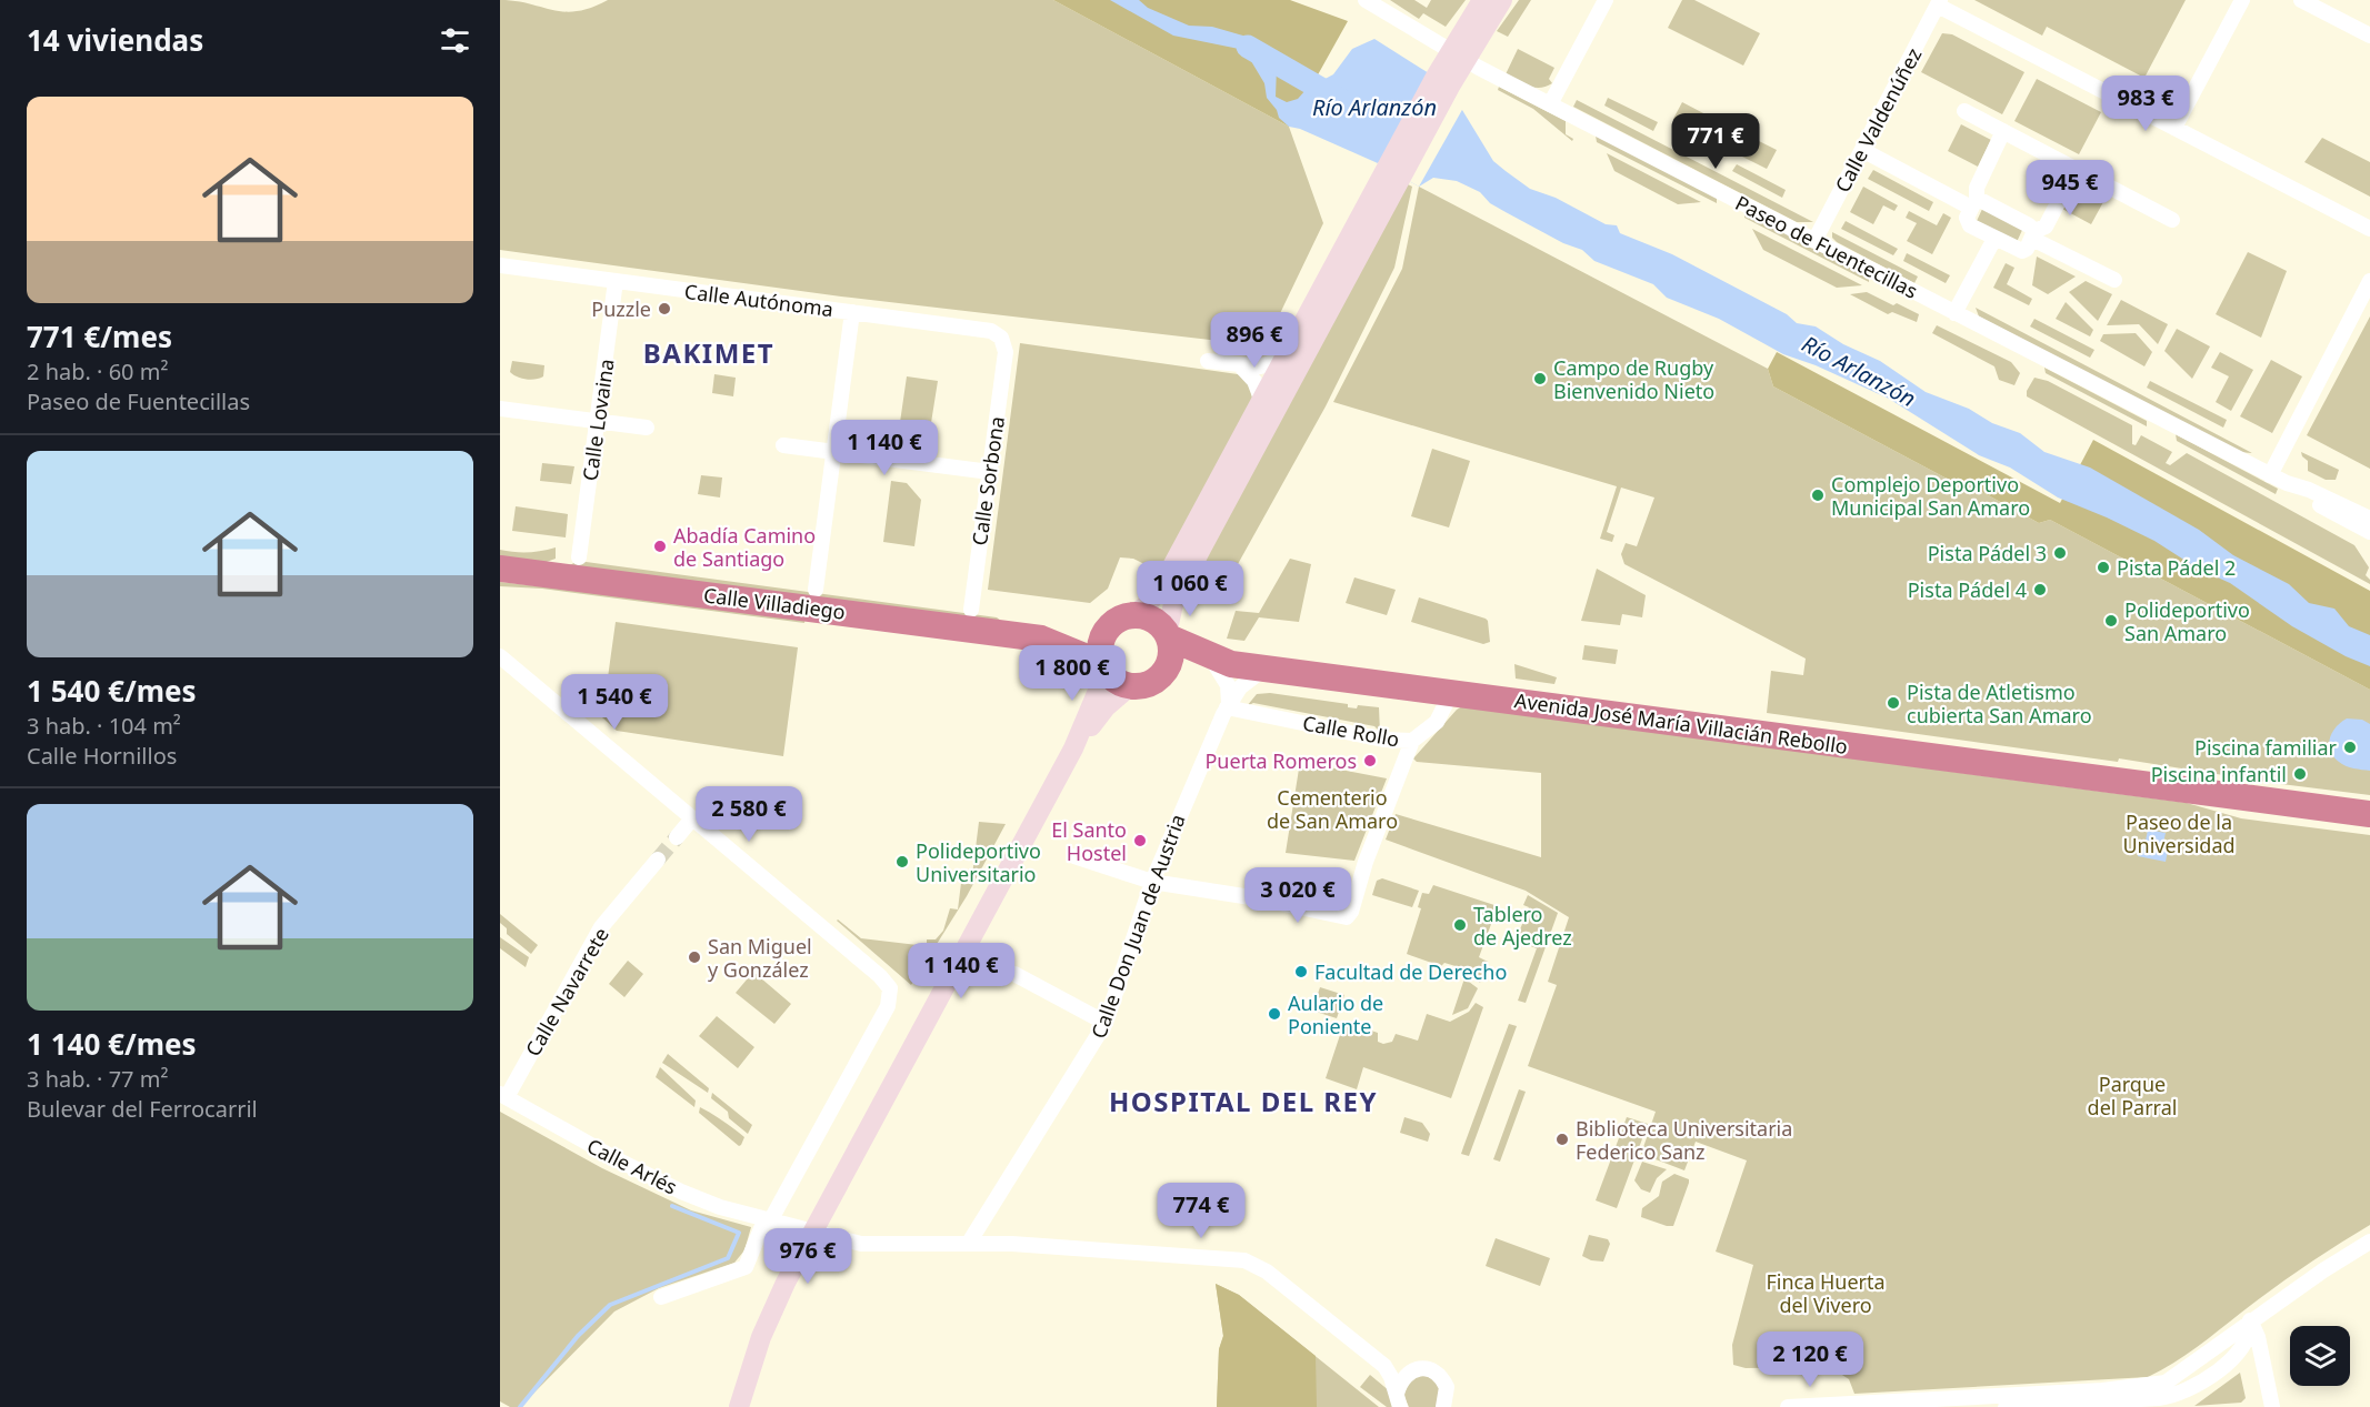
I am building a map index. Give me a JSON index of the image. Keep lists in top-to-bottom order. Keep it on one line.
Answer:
{"streets":{"highway":["Calle Villadiego","Avenida José María Villacián Rebollo"],"street":["Calle Valdenúñez","Paseo de Fuentecillas","Calle Autónoma","Calle Lovaina","Calle Sorbona","Calle Rollo","Calle Don Juan de Austria","Calle Navarrete","Calle Arlés"]},"crossings":[["Calle Valdenúñez","Paseo de Fuentecillas"],["Calle Autónoma","Calle Lovaina"],["Calle Autónoma","Calle Sorbona"],["Calle Villadiego","Avenida José María Villacián Rebollo"],["Avenida José María Villacián Rebollo","Calle Rollo"],["Avenida José María Villacián Rebollo","Calle Don Juan de Austria"],["Calle Rollo","Calle Don Juan de Austria"],["Calle Don Juan de Austria","Calle Arlés"],["Calle Navarrete","Calle Arlés"]],"districts":["BAKIMET","HOSPITAL DEL REY"],"water":["Río Arlanzón"],"parks":["Cementerio de San Amaro","Paseo de la Universidad","Parque del Parral","Finca Huerta del Vivero"],"places":["Puzzle","Campo de Rugby Bienvenido Nieto","Complejo Deportivo Municipal San Amaro","Abadía Camino de Santiago","Pista Pádel 3","Pista Pádel 2","Pista Pádel 4","Polideportivo San Amaro","Pista de Atletismo cubierta San Amaro","Piscina familiar","Puerta Romeros","Piscina infantil","El Santo Hostel","Polideportivo Universitario","Tablero de Ajedrez","San Miguel y González","Facultad de Derecho","Aulario de Poniente","Biblioteca Universitaria Federico Sanz"],"page":{"heading":"14 viviendas","price":["983 €","771 €","945 €","896 €","1 140 €","1 060 €","1 800 €","1 540 €","2 580 €","3 020 €","1 140 €","774 €","976 €","2 120 €"],"list":[{"name":"771 €/mes","note":"2 hab. · 60 m² · Paseo de Fuentecillas"},{"name":"1 540 €/mes","note":"3 hab. · 104 m² · Calle Hornillos"},{"name":"1 140 €/mes","note":"3 hab. · 77 m² · Bulevar del Ferrocarril"}]}}
